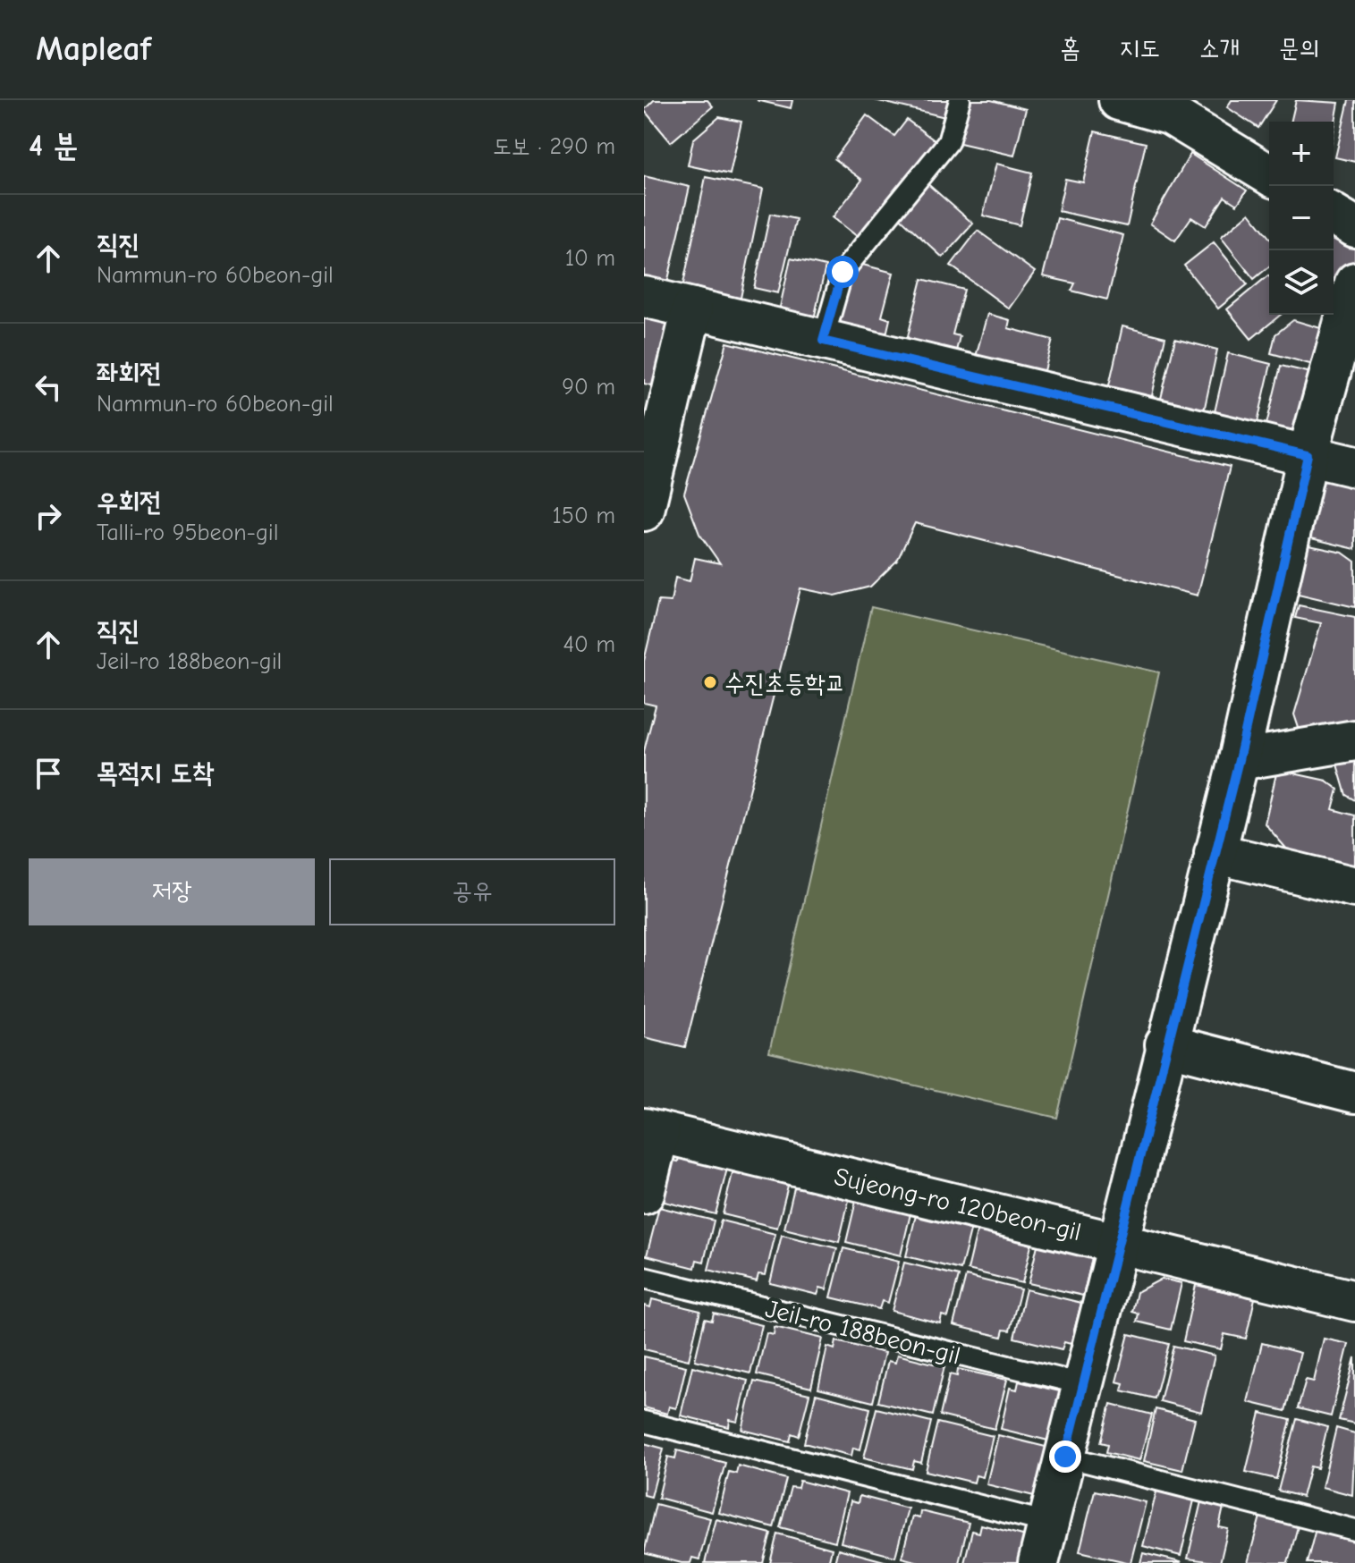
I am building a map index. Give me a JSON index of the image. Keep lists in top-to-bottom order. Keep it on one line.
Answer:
{"streets":{"street":["Sujeong-ro 120beon-gil"],"lane":["Jeil-ro 188beon-gil"]},"places":["수진초등학교"],"page":{"header":"Mapleaf","nav":["홈","지도","소개","문의"],"heading":["4 분","도보 · 290 m"],"map_buttons":["+","−"],"list":[["직진","Nammun-ro 60beon-gil","10 m"],["좌회전","Nammun-ro 60beon-gil","90 m"],["우회전","Talli-ro 95beon-gil","150 m"],["직진","Jeil-ro 188beon-gil","40 m"],"목적지 도착"],"buttons":["저장","공유"]}}
